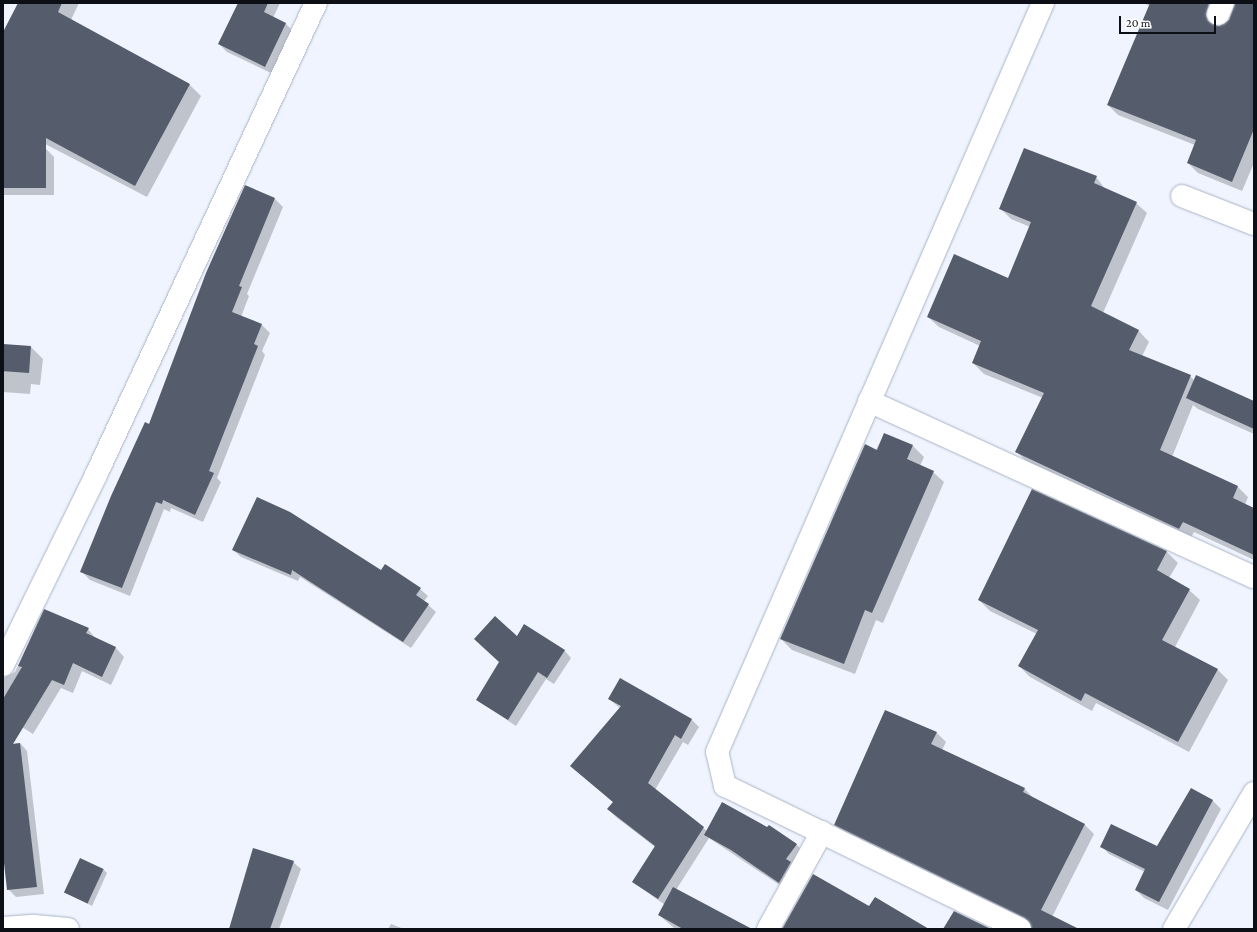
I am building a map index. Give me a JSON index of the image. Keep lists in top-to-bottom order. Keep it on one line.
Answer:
{"scale_bar":"20 m"}
